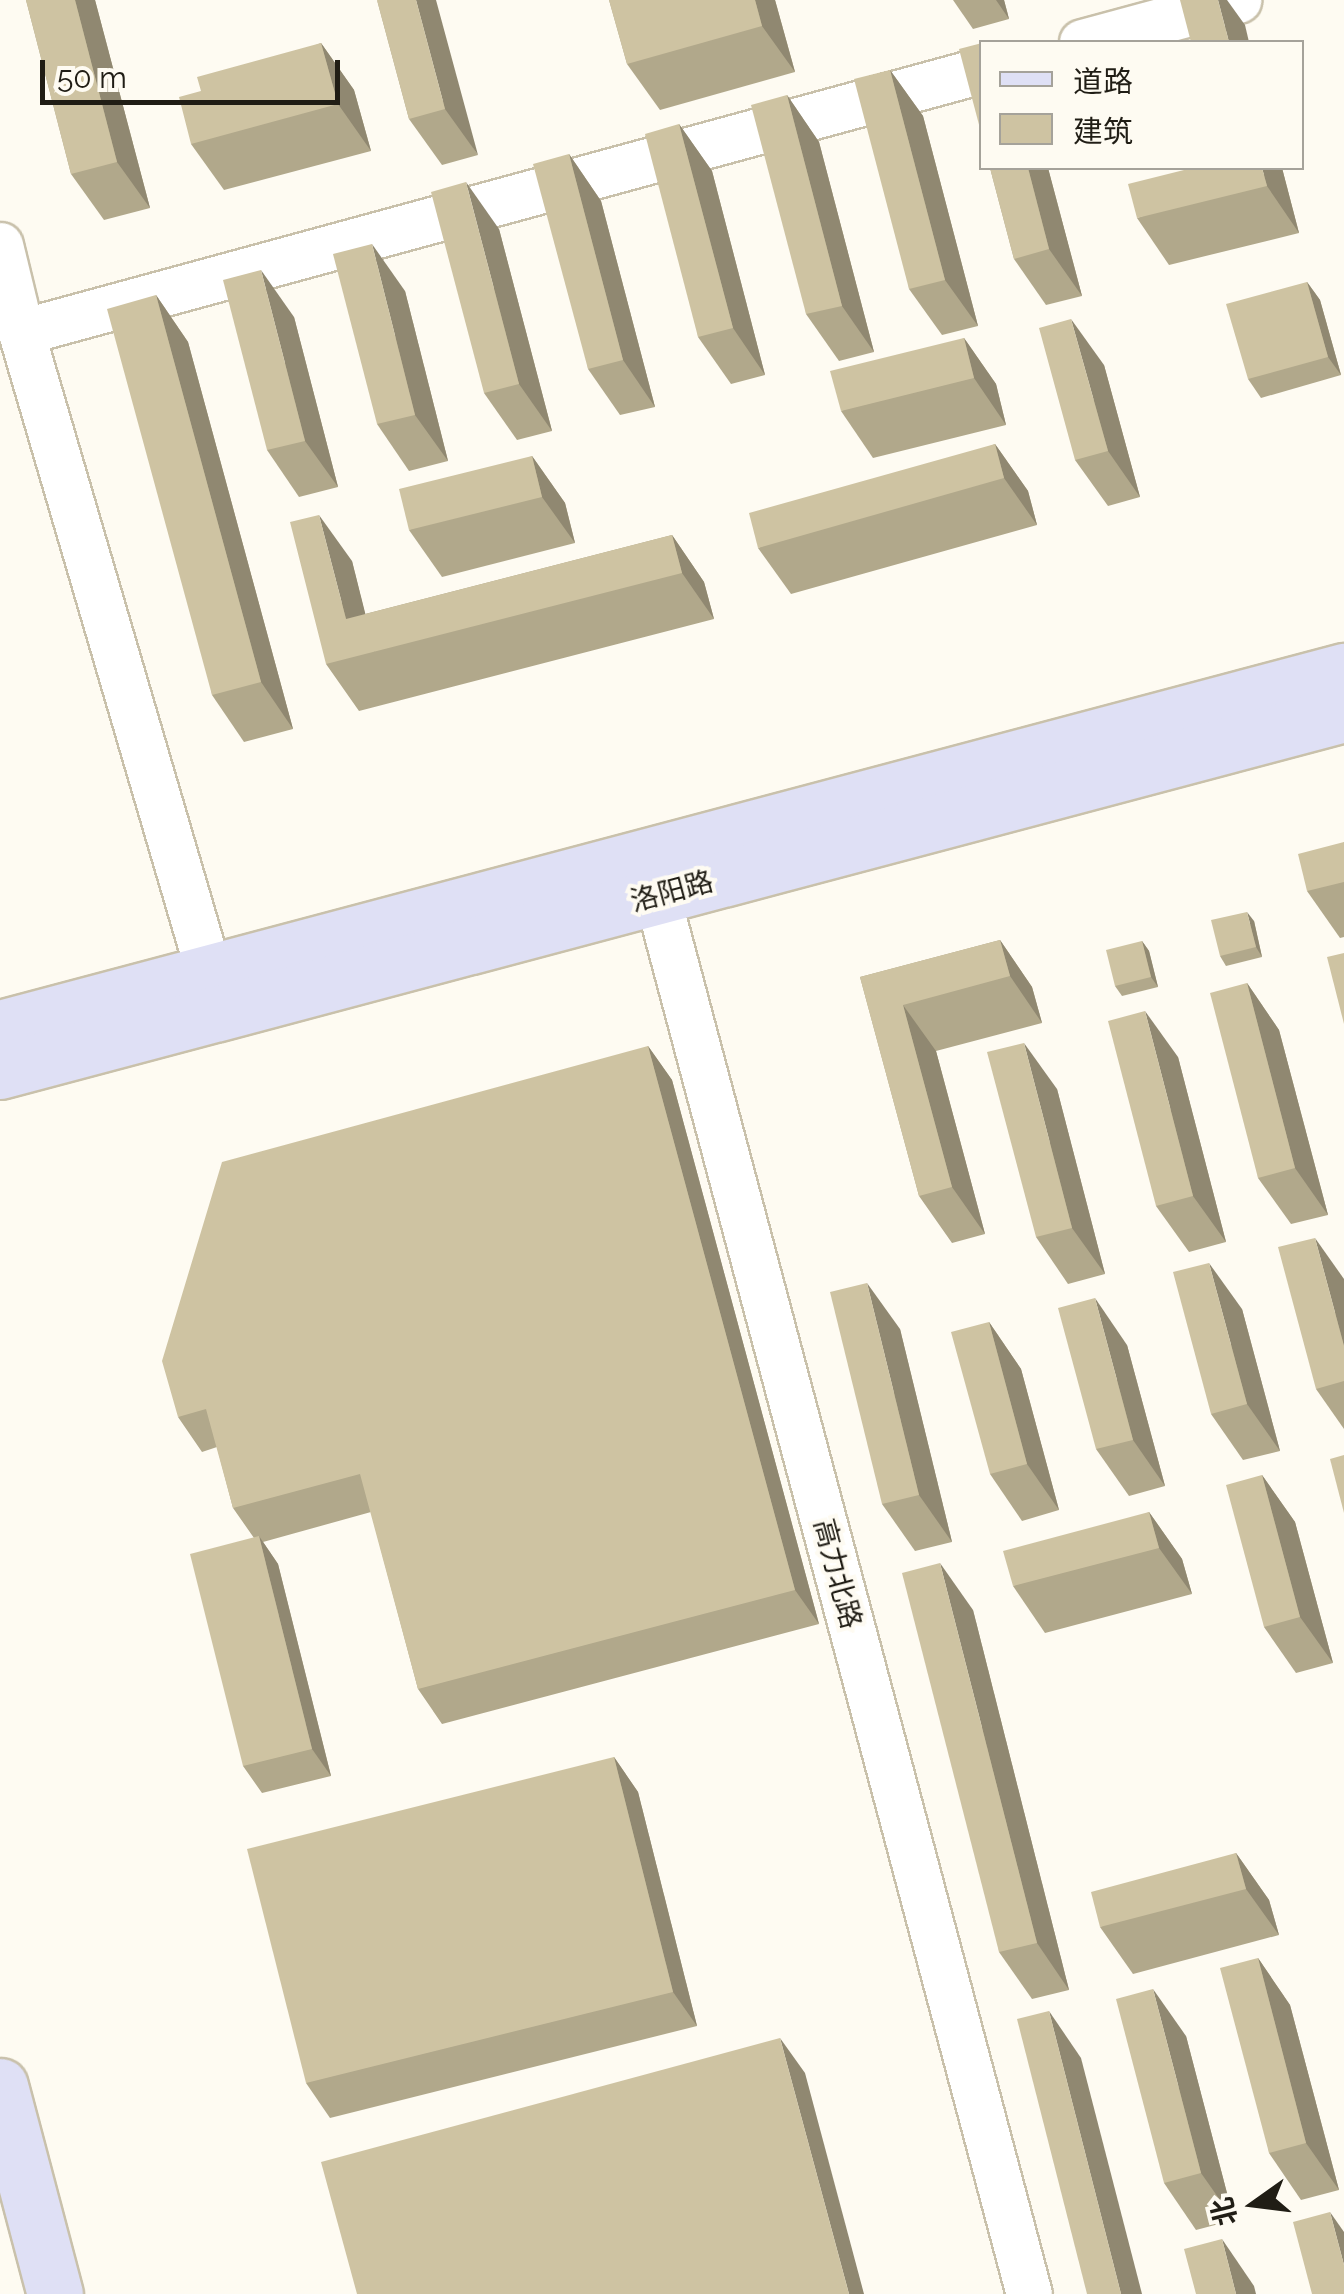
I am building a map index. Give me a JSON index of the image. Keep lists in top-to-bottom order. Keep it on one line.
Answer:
{"streets":{"street":["洛阳路","高力北路"]},"crossings":[["洛阳路","高力北路"]],"legend":["道路","建筑"],"scale_bar":"50 m","north":"left"}
